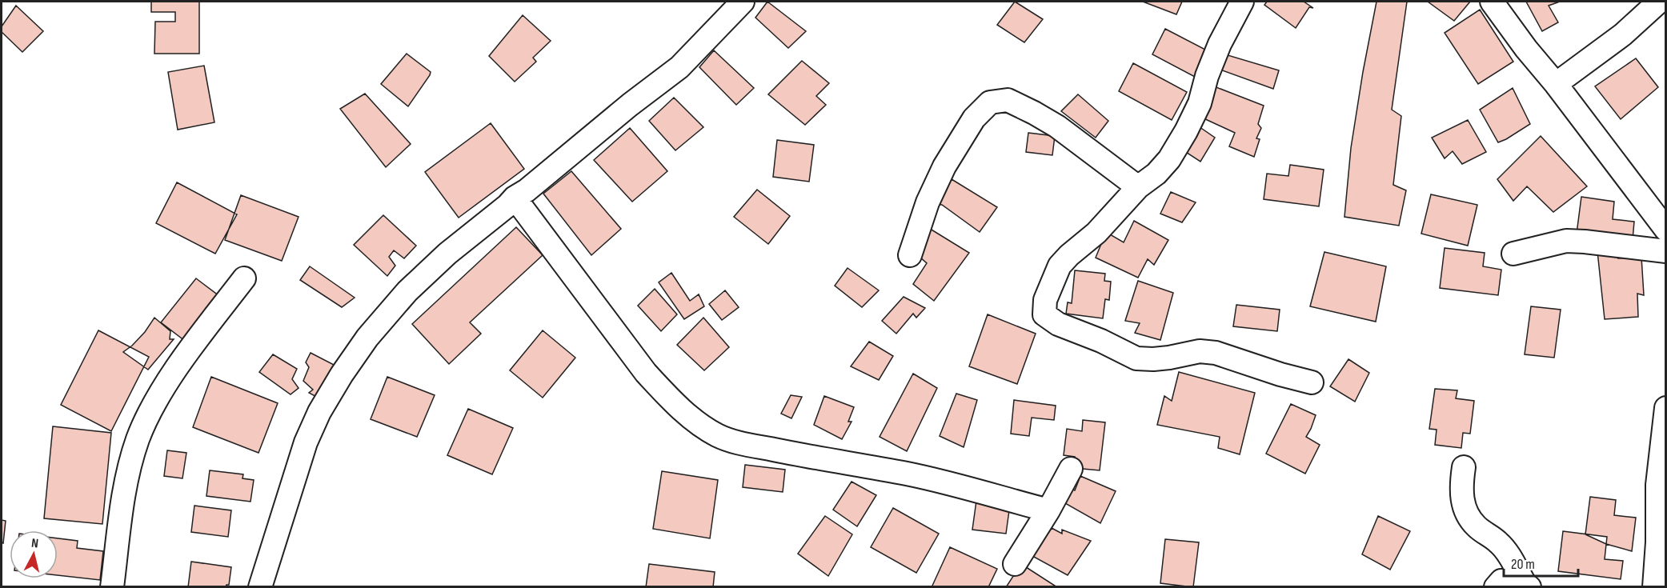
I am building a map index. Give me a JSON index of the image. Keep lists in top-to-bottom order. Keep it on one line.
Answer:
{"scale_bar":"20 m","north":"top"}
